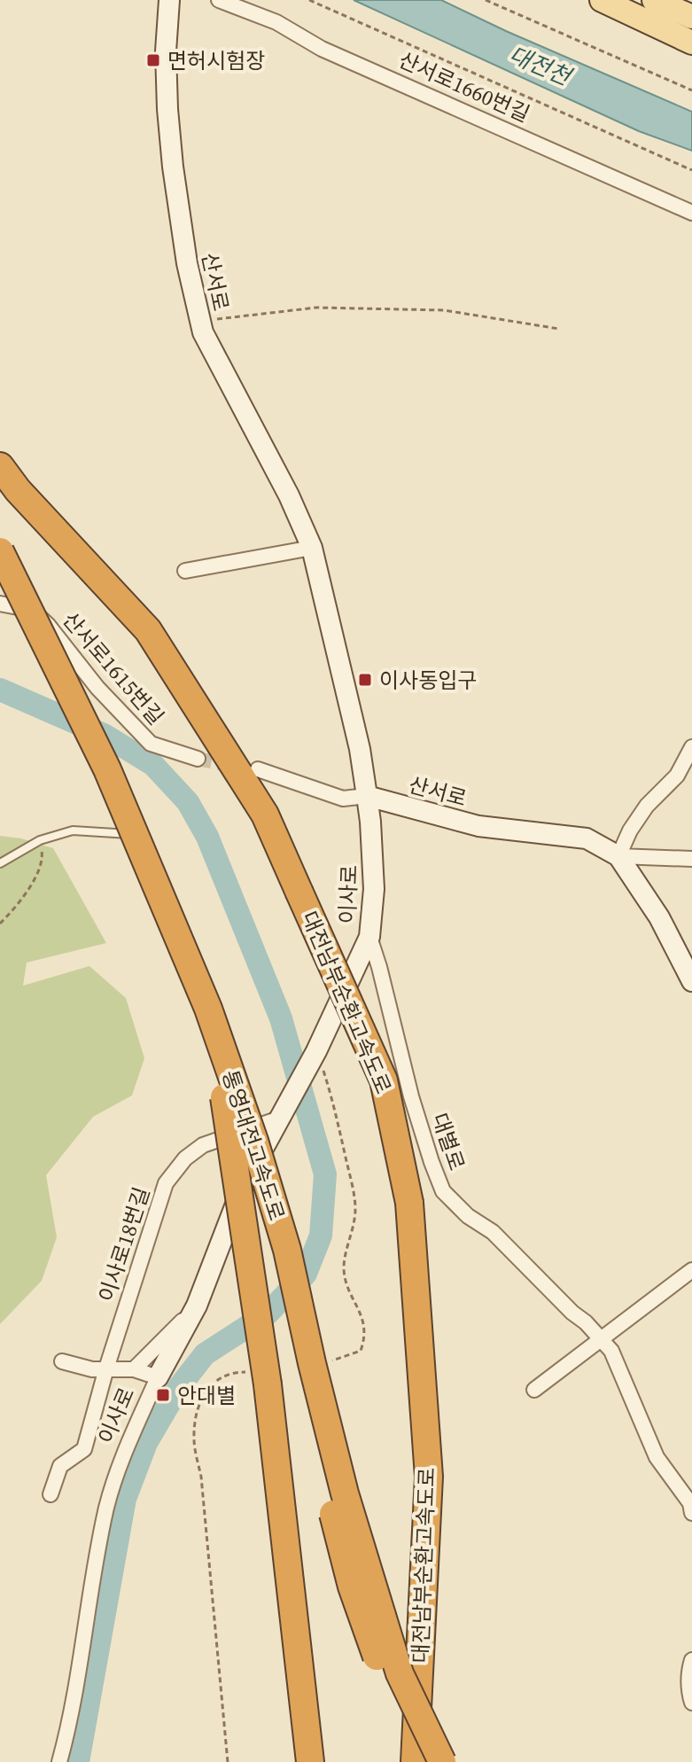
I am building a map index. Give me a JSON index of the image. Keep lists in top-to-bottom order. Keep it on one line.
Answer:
{"streets":{"highway":["대전남부순환고속도로","통영대전고속도로"],"street":["산서로1660번길","산서로","산서로1615번길","이사로","대별로","이사로18번길"]},"crossings":[["산서로","이사로"],["이사로","대별로"],["이사로","이사로18번길"]],"water":["대전천"],"places":{"transit":["면허시험장","이사동입구","안대별"]}}
